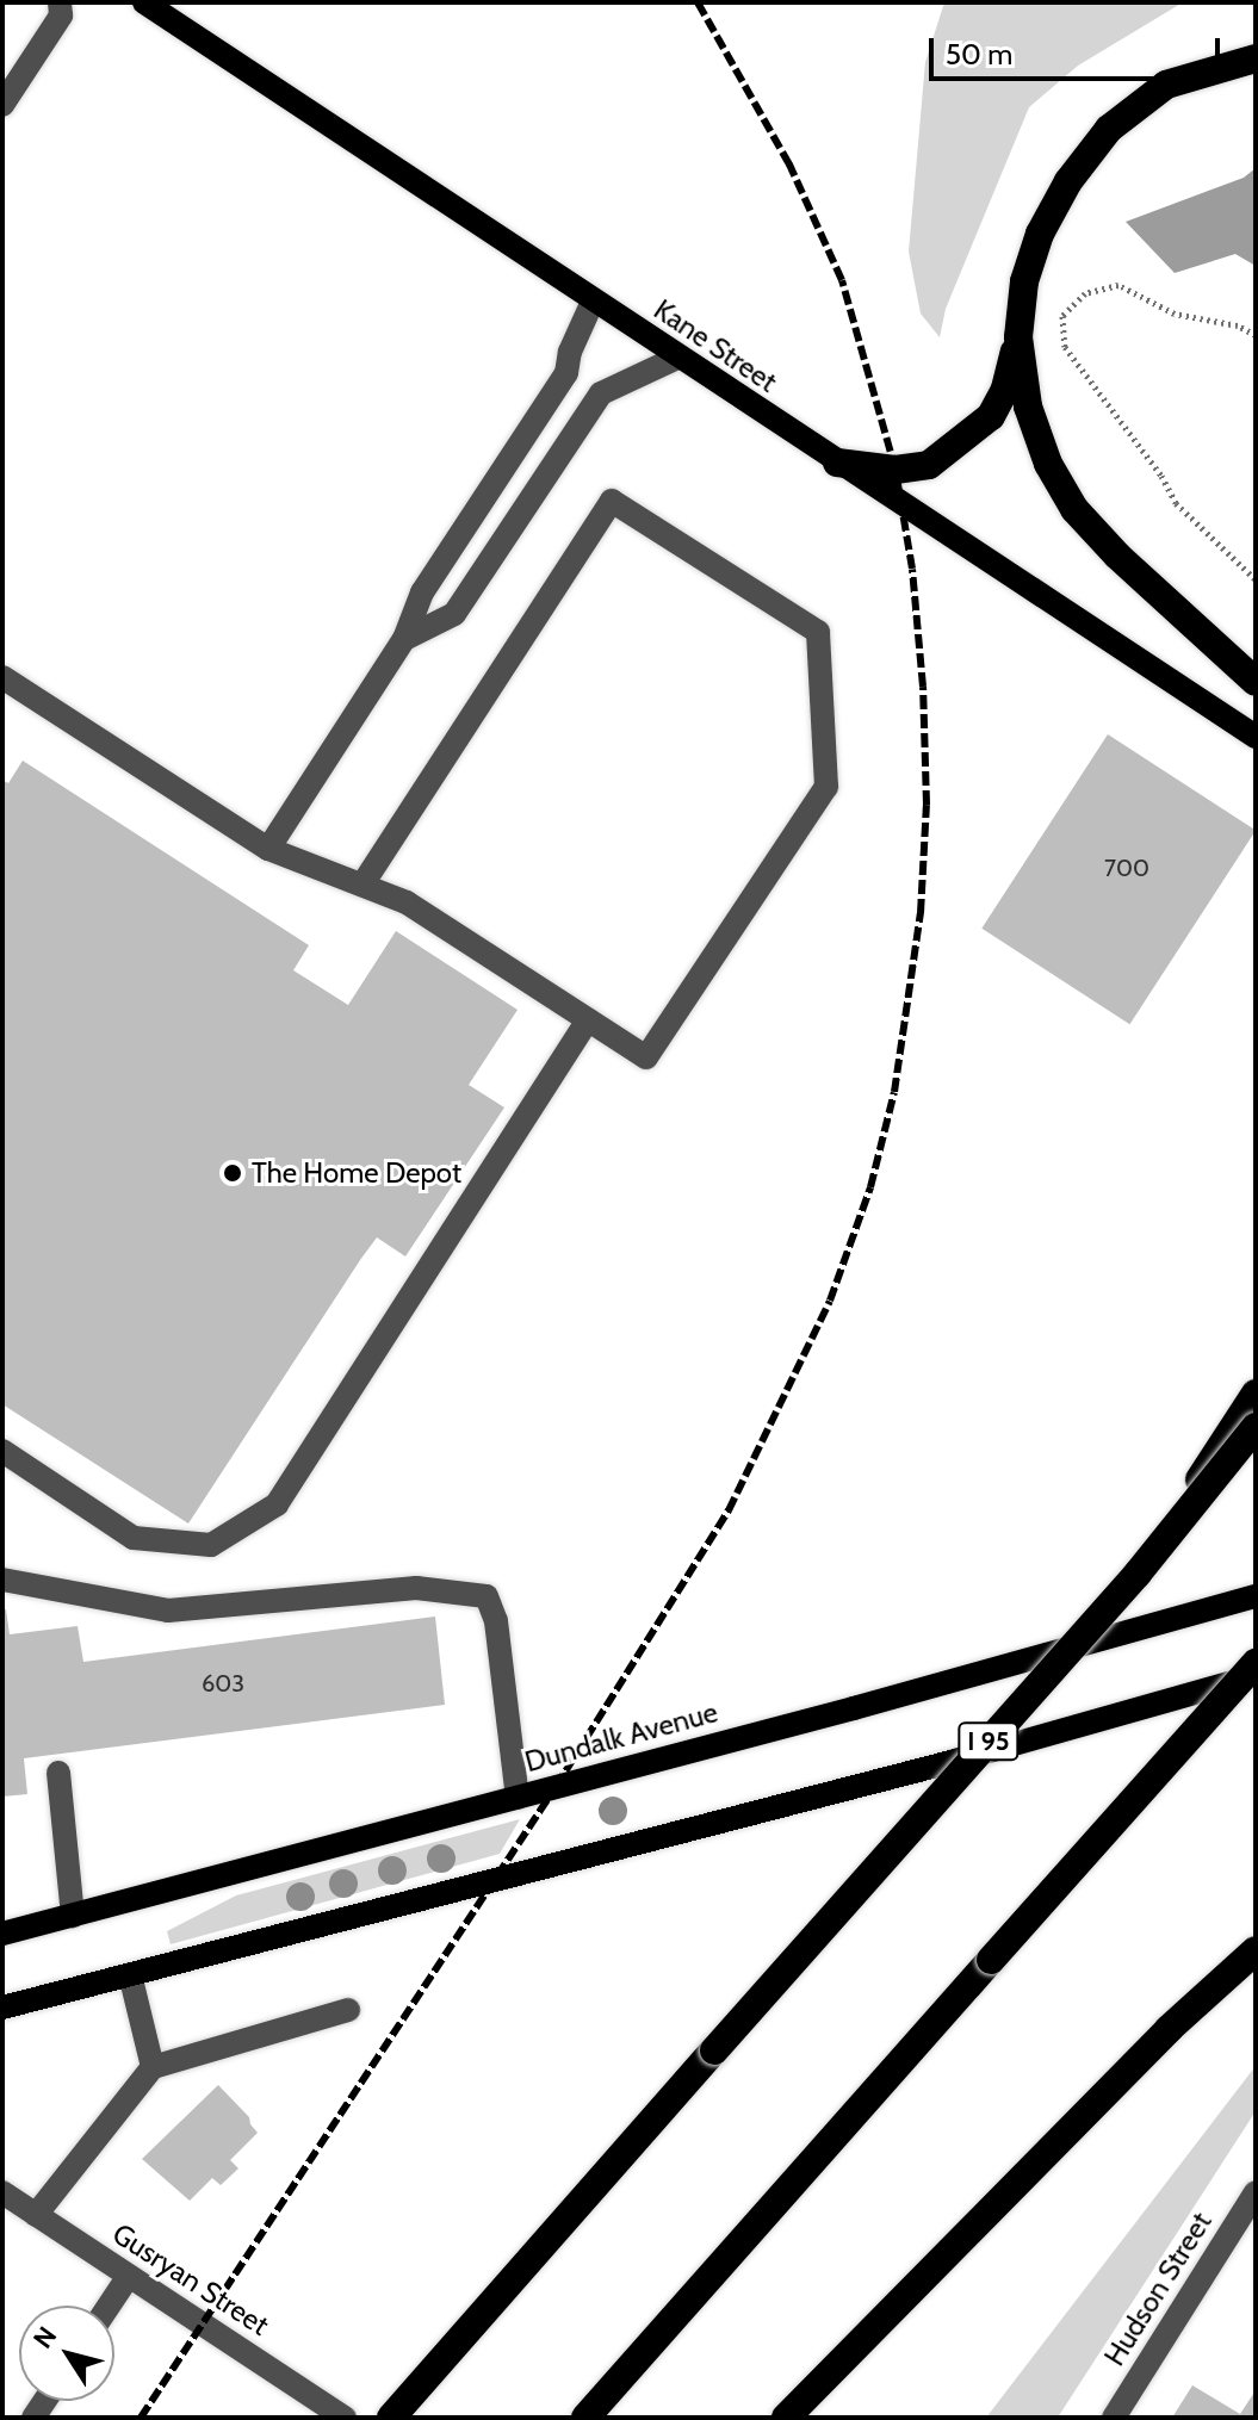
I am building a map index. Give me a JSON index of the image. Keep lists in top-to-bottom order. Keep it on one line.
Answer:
{"streets":{"highway":["I 95"],"main road":["Kane Street","Dundalk Avenue"],"street":["Gusryan Street","Hudson Street"]},"places":["The Home Depot"],"house_numbers":["700","603"],"scale_bar":"50 m","north":"top left"}
